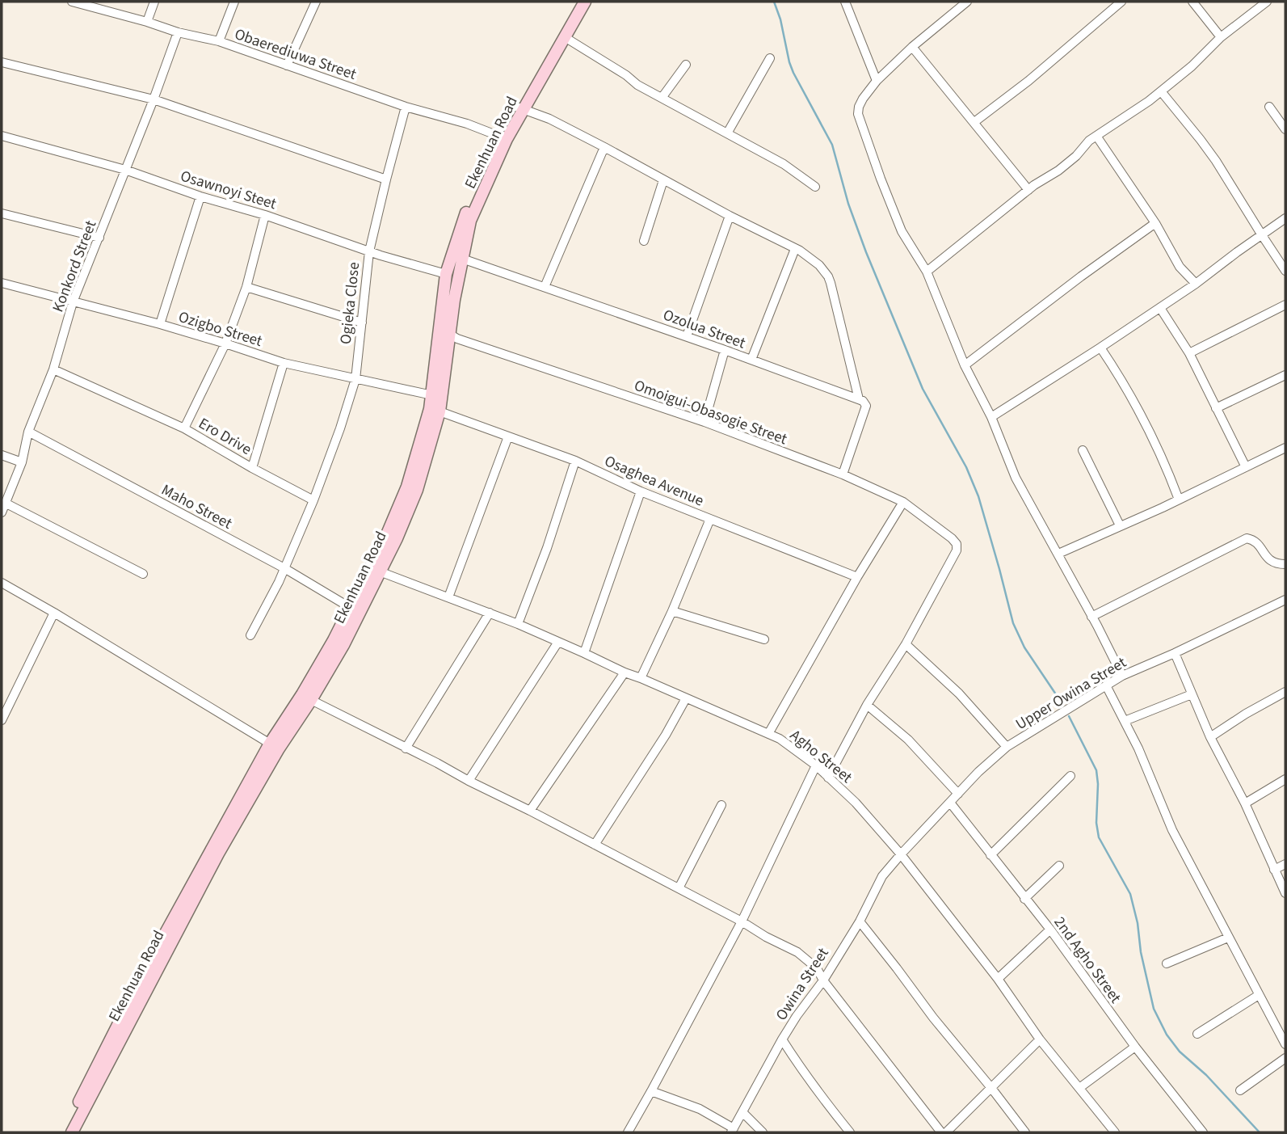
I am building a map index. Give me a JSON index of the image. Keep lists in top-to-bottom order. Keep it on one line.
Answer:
{"streets":{"main road":["Ekenhuan Road"],"street":["Obaerediuwa Street","Osawnoyi Steet","Konkord Street","Ogieka Close","Ozigbo Street","Ozolua Street","Omoigui-Obasogie Street","Ero Drive","Osaghea Avenue","Maho Street","Upper Owina Street","Agho Street","2nd Agho Street","Owina Street"]},"crossings":[["Obaerediuwa Street","Ekenhuan Road"],["Obaerediuwa Street","Konkord Street"],["Obaerediuwa Street","Ogieka Close"],["Ekenhuan Road","Osawnoyi Steet"],["Ekenhuan Road","Ozigbo Street"],["Ekenhuan Road","Ozolua Street"],["Ekenhuan Road","Omoigui-Obasogie Street"],["Ekenhuan Road","Osaghea Avenue"],["Ekenhuan Road","Maho Street"],["Ekenhuan Road","Agho Street"],["Osawnoyi Steet","Konkord Street"],["Osawnoyi Steet","Ogieka Close"],["Konkord Street","Ozigbo Street"],["Konkord Street","Ero Drive"],["Konkord Street","Maho Street"],["Ogieka Close","Ozigbo Street"],["Ogieka Close","Ero Drive"],["Upper Owina Street","Agho Street"],["Upper Owina Street","2nd Agho Street"],["Upper Owina Street","Owina Street"],["Agho Street","Owina Street"]]}
